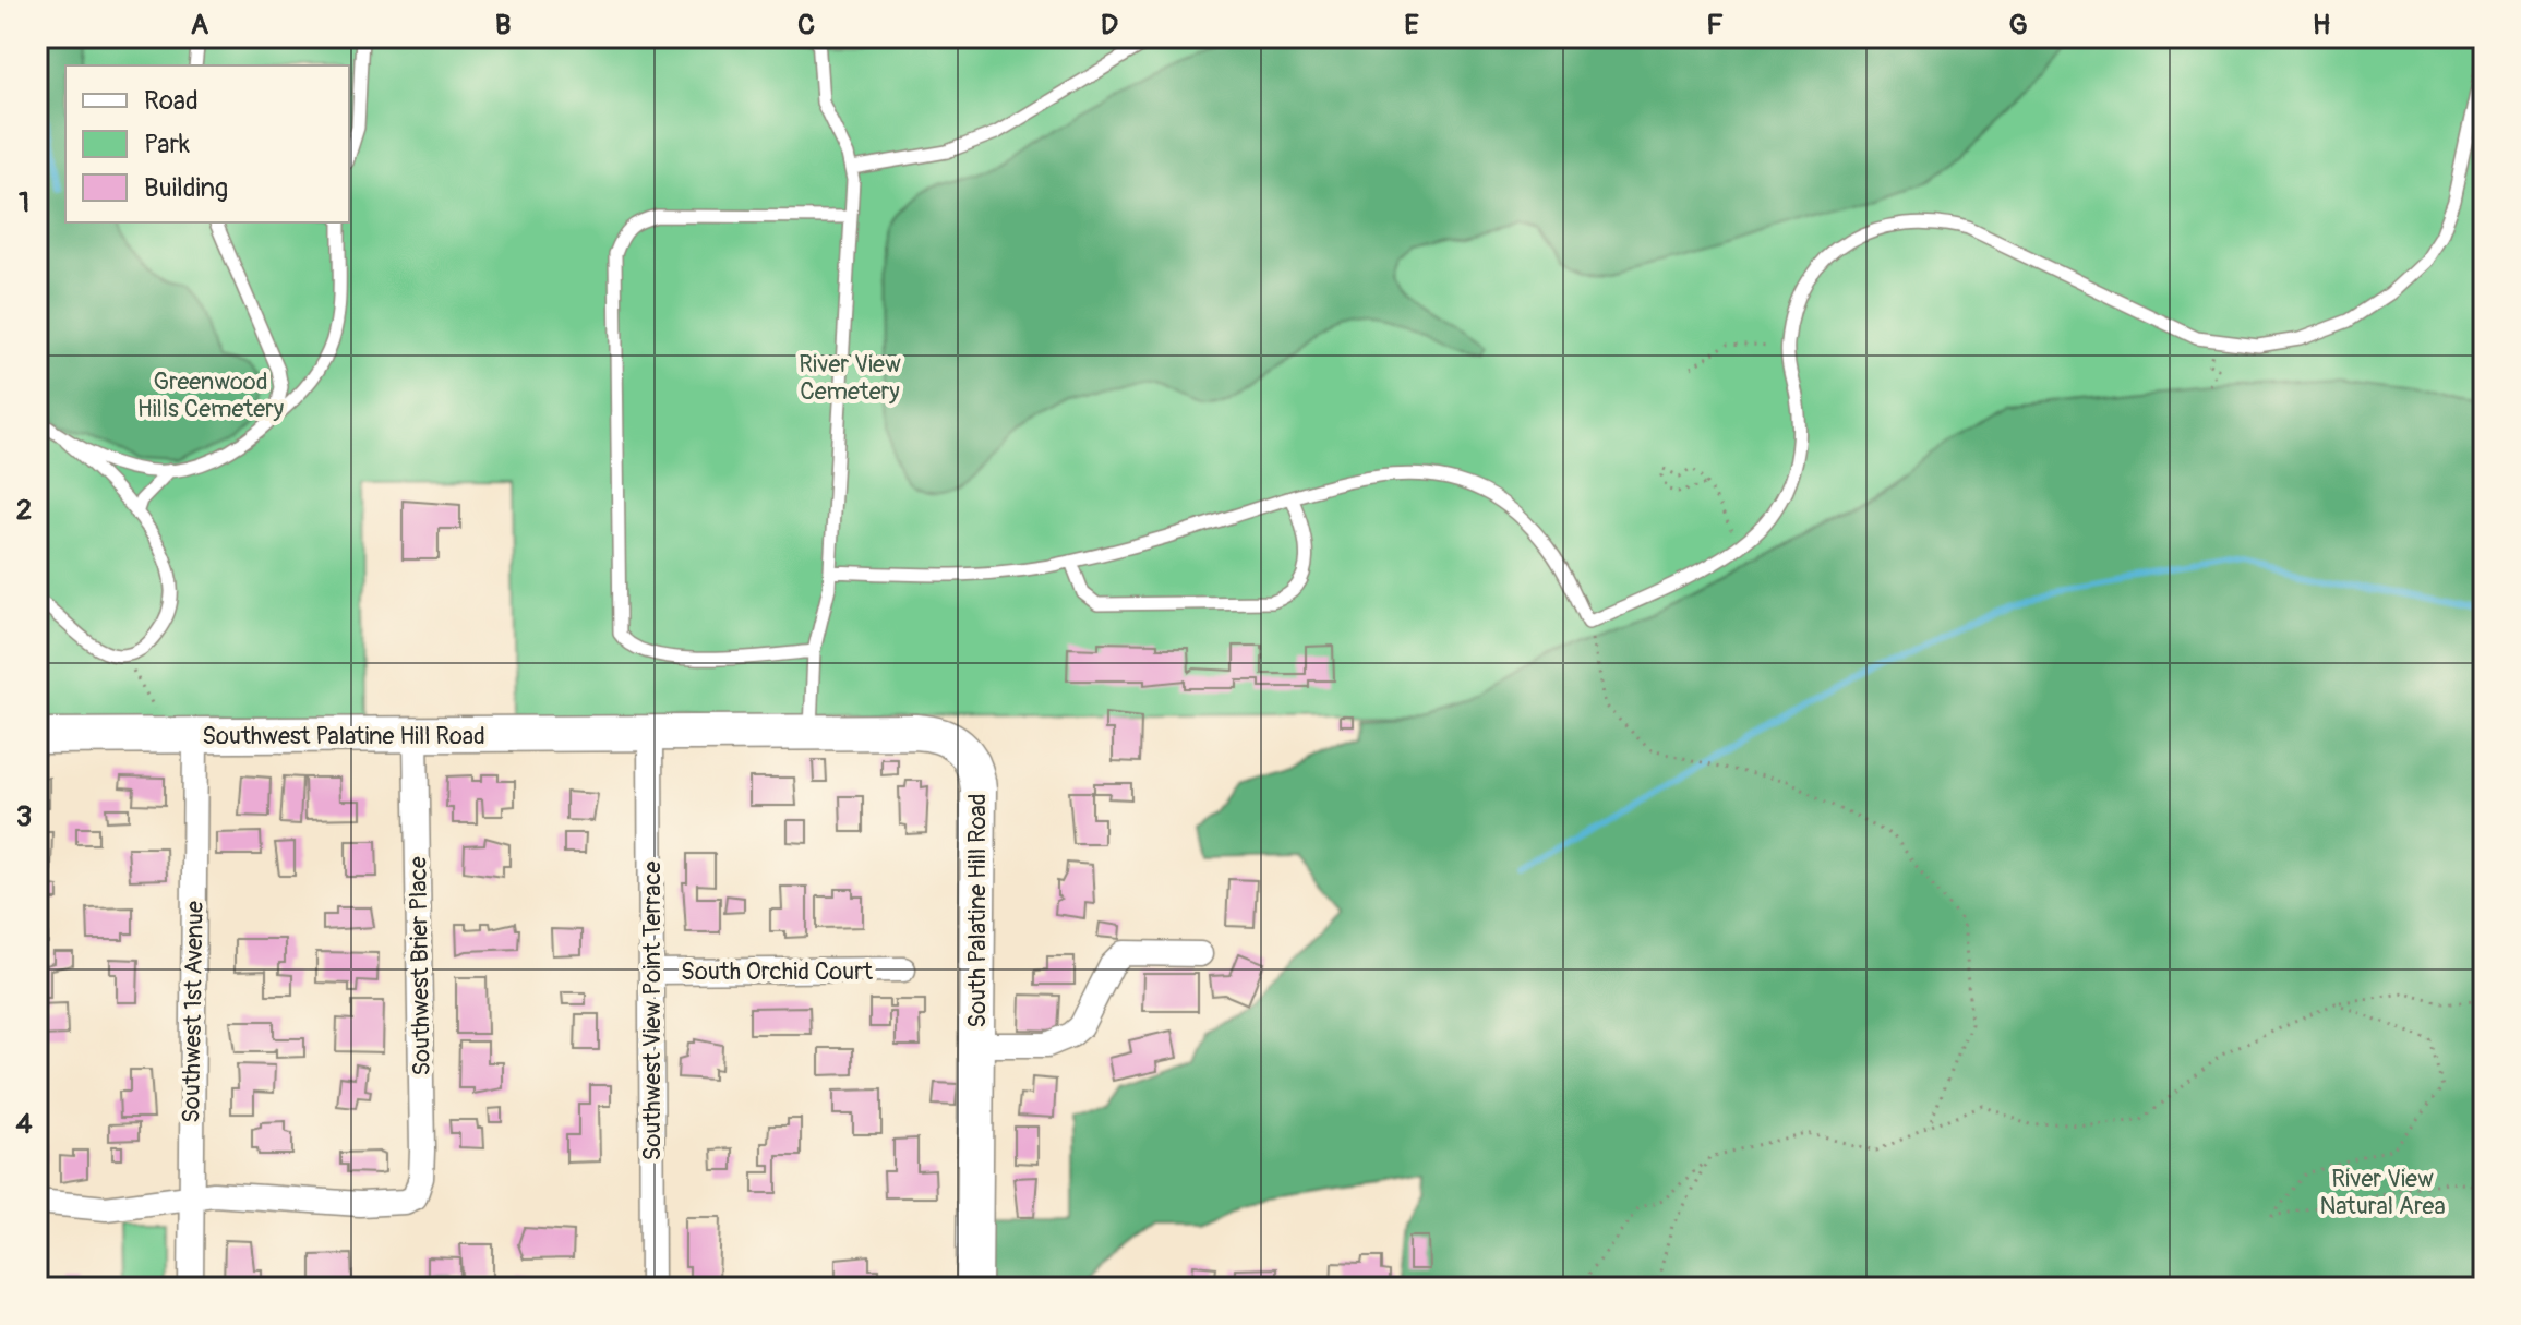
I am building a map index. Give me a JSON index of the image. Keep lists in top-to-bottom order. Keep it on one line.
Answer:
{"streets":{"street":["Southwest Palatine Hill Road","South Palatine Hill Road","Southwest Brier Place","South Orchid Court","Southwest View Point Terrace","Southwest 1st Avenue"]},"crossings":[["Southwest Palatine Hill Road","South Palatine Hill Road"],["Southwest Palatine Hill Road","Southwest Brier Place"],["Southwest Palatine Hill Road","Southwest View Point Terrace"],["Southwest Palatine Hill Road","Southwest 1st Avenue"],["South Palatine Hill Road","Southwest View Point Terrace"],["Southwest Brier Place","Southwest 1st Avenue"],["South Orchid Court","Southwest View Point Terrace"]],"parks":["River View Cemetery","Greenwood Hills Cemetery","River View Natural Area"],"legend":["Road","Park","Building"],"grid":{"columns":["A","B","C","D","E","F","G","H"],"rows":["1","2","3","4"]}}
